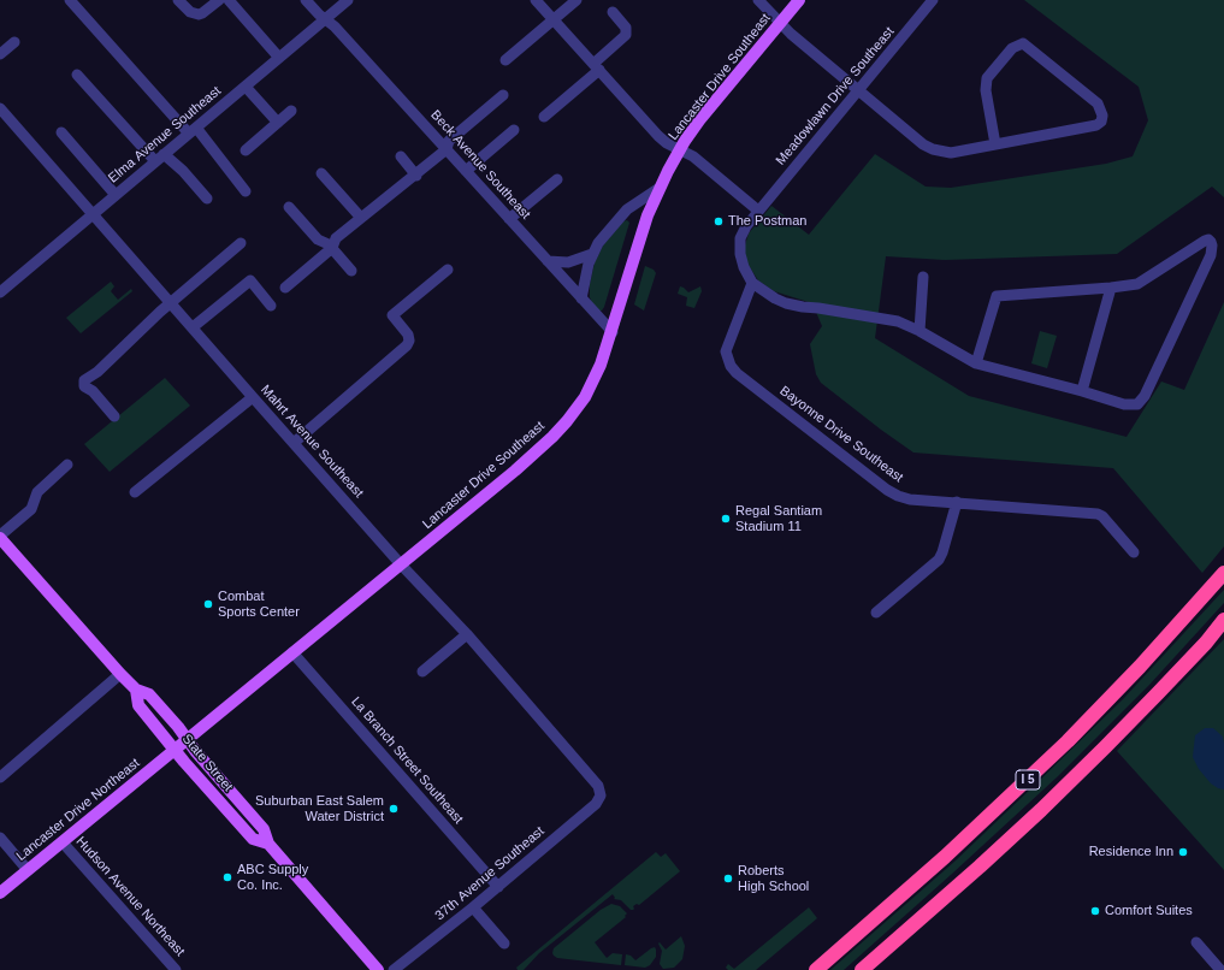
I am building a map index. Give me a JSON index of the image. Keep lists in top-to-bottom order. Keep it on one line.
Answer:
{"streets":{"highway":["I 5"],"main road":["Lancaster Drive Southeast","State Street","Lancaster Drive Northeast"],"street":["Meadowlawn Drive Southeast","Elma Avenue Southeast","Beck Avenue Southeast","Bayonne Drive Southeast","Mahrt Avenue Southeast","La Branch Street Southeast","37th Avenue Southeast","Hudson Avenue Northeast"]},"crossings":[["Lancaster Drive Southeast","Beck Avenue Southeast"],["Lancaster Drive Southeast","Mahrt Avenue Southeast"],["Lancaster Drive Southeast","La Branch Street Southeast"],["Lancaster Drive Southeast","State Street"],["Lancaster Drive Southeast","Lancaster Drive Northeast"],["Meadowlawn Drive Southeast","Bayonne Drive Southeast"],["Elma Avenue Southeast","Beck Avenue Southeast"],["Elma Avenue Southeast","Mahrt Avenue Southeast"],["Mahrt Avenue Southeast","37th Avenue Southeast"],["La Branch Street Southeast","37th Avenue Southeast"],["State Street","Lancaster Drive Northeast"],["Lancaster Drive Northeast","Hudson Avenue Northeast"]],"places":["The Postman","Regal Santiam Stadium 11","Combat Sports Center","Suburban East Salem Water District","Residence Inn","ABC Supply Co. Inc.","Roberts High School","Comfort Suites"]}
